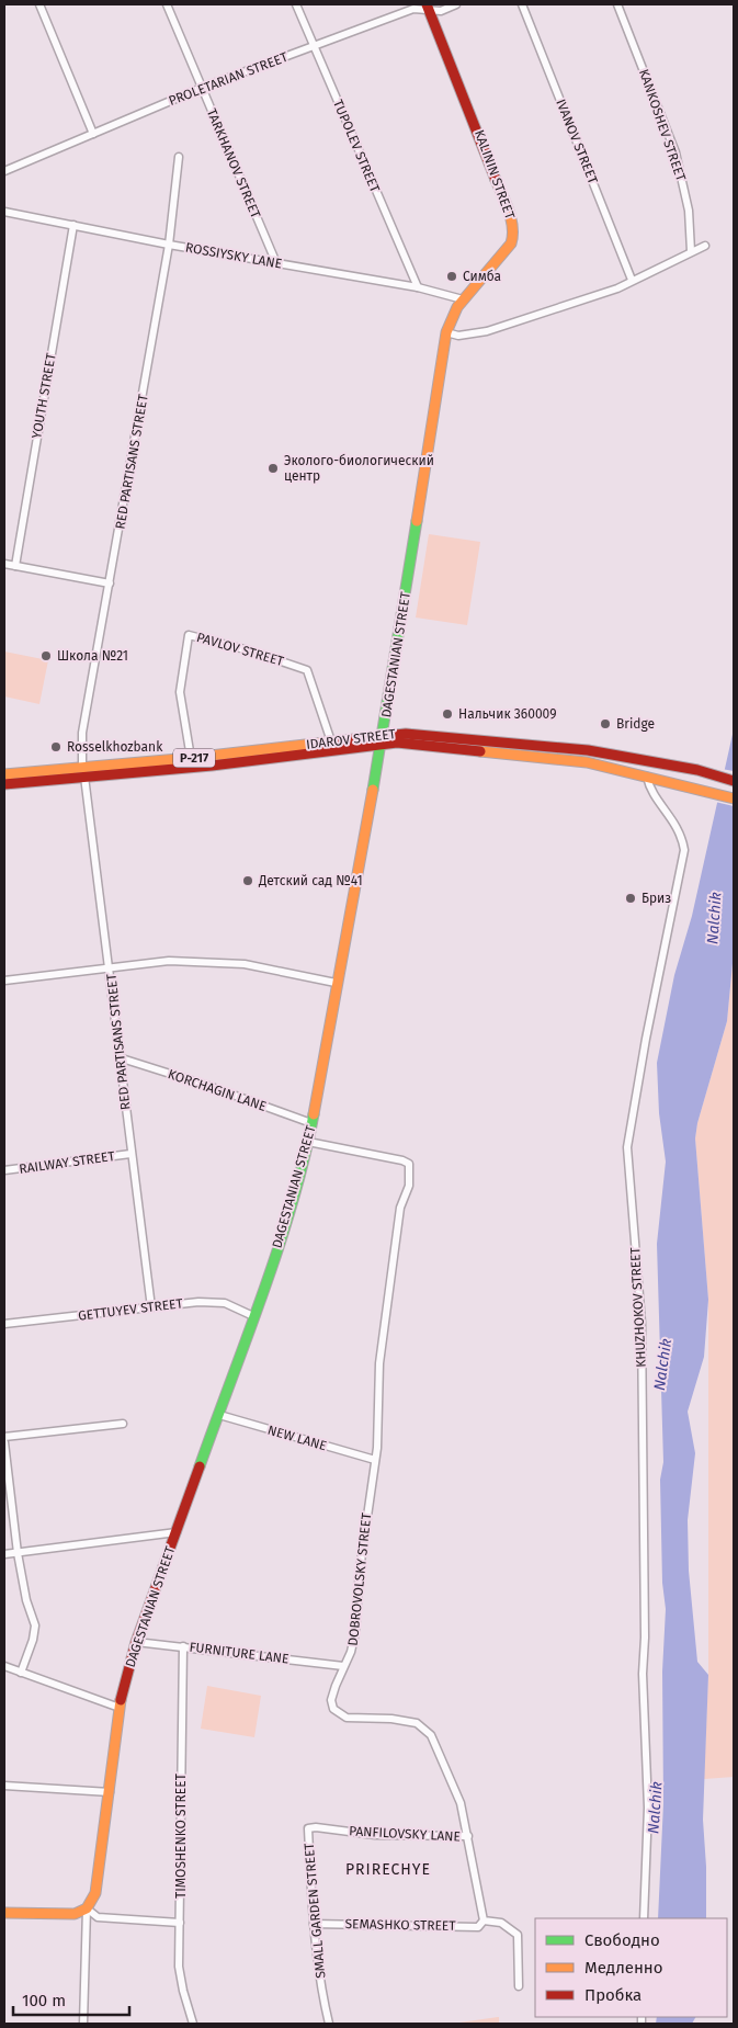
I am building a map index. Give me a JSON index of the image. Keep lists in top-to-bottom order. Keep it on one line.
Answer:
{"streets":{"street":["PROLETARIAN STREET","KANKOSHEV STREET","IVANOV STREET","TUPOLEV STREET","TARKHANOV STREET","KALININ STREET","ROSSIYSKY LANE","YOUTH STREET","RED PARTISANS STREET","PAVLOV STREET","DAGESTANIAN STREET","IDAROV STREET","Р-217","KORCHAGIN LANE","RAILWAY STREET","KHUZHOKOV STREET","GETTUYEV STREET","NEW LANE","DOBROVOLSKY STREET","FURNITURE LANE","PANFILOVSKY LANE","TIMOSHENKO STREET","SMALL GARDEN STREET","SEMASHKO STREET"]},"crossings":[["PROLETARIAN STREET","TUPOLEV STREET"],["PROLETARIAN STREET","TARKHANOV STREET"],["PROLETARIAN STREET","KALININ STREET"],["TUPOLEV STREET","ROSSIYSKY LANE"],["TARKHANOV STREET","ROSSIYSKY LANE"],["KALININ STREET","ROSSIYSKY LANE"],["KALININ STREET","DAGESTANIAN STREET"],["ROSSIYSKY LANE","YOUTH STREET"],["ROSSIYSKY LANE","RED PARTISANS STREET"],["RED PARTISANS STREET","IDAROV STREET"],["RED PARTISANS STREET","KORCHAGIN LANE"],["RED PARTISANS STREET","RAILWAY STREET"],["RED PARTISANS STREET","GETTUYEV STREET"],["PAVLOV STREET","IDAROV STREET"],["DAGESTANIAN STREET","IDAROV STREET"],["DAGESTANIAN STREET","KORCHAGIN LANE"],["DAGESTANIAN STREET","GETTUYEV STREET"],["DAGESTANIAN STREET","NEW LANE"],["DAGESTANIAN STREET","DOBROVOLSKY STREET"],["DAGESTANIAN STREET","FURNITURE LANE"],["IDAROV STREET","KHUZHOKOV STREET"],["NEW LANE","DOBROVOLSKY STREET"],["DOBROVOLSKY STREET","FURNITURE LANE"],["DOBROVOLSKY STREET","PANFILOVSKY LANE"],["DOBROVOLSKY STREET","SEMASHKO STREET"],["FURNITURE LANE","TIMOSHENKO STREET"],["PANFILOVSKY LANE","SMALL GARDEN STREET"],["SMALL GARDEN STREET","SEMASHKO STREET"]],"districts":["PRIRECHYE"],"water":["Nalchik"],"places":["Симба","Эколого-биологический центр","Школа №21","Нальчик 360009","Bridge","Rosselkhozbank","Детский сад №41","Бриз"],"legend":["Свободно","Медленно","Пробка"],"scale_bar":"100 m"}
